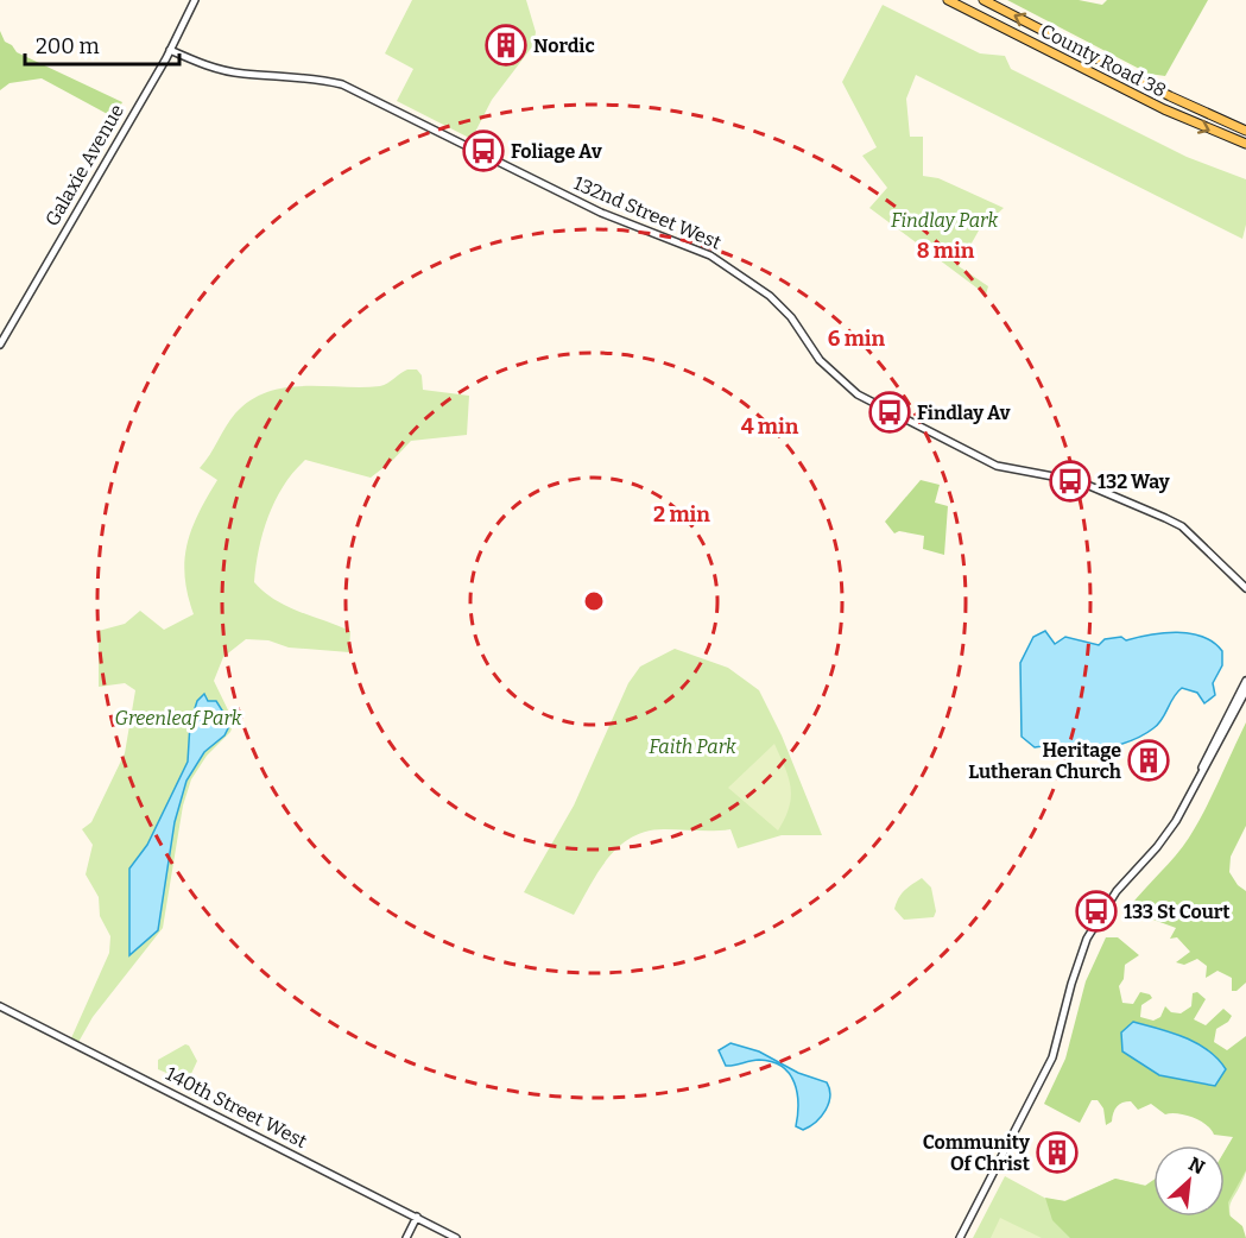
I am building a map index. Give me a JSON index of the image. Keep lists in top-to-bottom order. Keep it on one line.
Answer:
{"streets":{"main road":["County Road 38"],"street":["Galaxie Avenue","132nd Street West","140th Street West"]},"crossings":[["Galaxie Avenue","132nd Street West"]],"parks":["Findlay Park","Greenleaf Park","Faith Park"],"places":{"building":["Nordic","Heritage Lutheran Church","Community Of Christ"],"bus stop":["Foliage Av","Findlay Av","132 Way","133 St Court"]},"scale_bar":"200 m","north":"top right","rings":["8 min","6 min","4 min","2 min"]}
